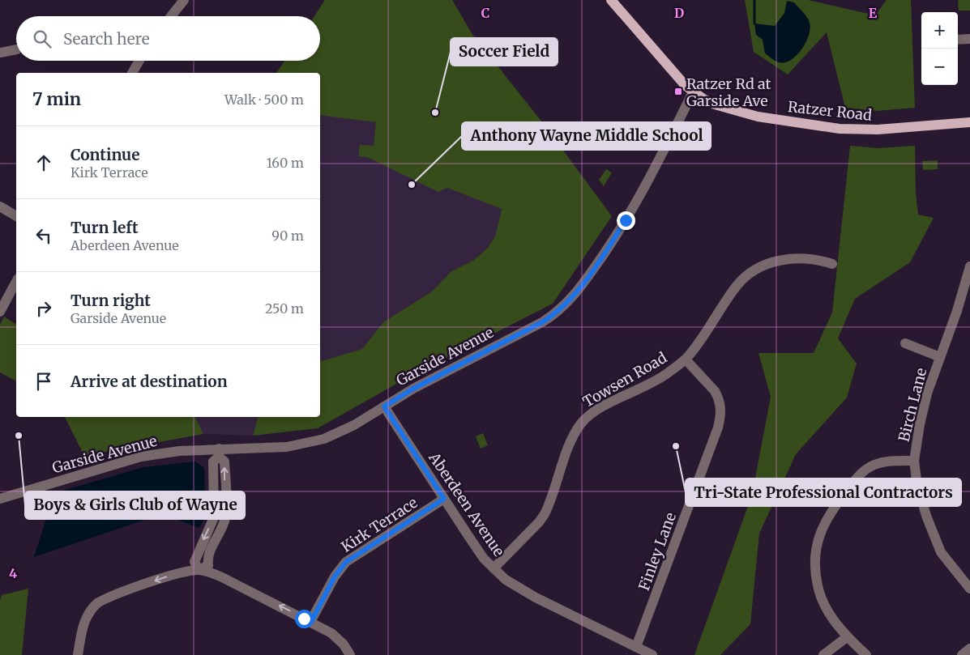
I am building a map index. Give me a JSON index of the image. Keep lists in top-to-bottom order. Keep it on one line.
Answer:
{"streets":{"main road":["Ratzer Road"],"street":["Garside Avenue","Towsen Road","Birch Lane","Aberdeen Avenue","Kirk Terrace","Finley Lane"]},"crossings":[["Ratzer Road","Garside Avenue"],["Garside Avenue","Aberdeen Avenue"],["Towsen Road","Aberdeen Avenue"],["Towsen Road","Finley Lane"],["Aberdeen Avenue","Kirk Terrace"],["Aberdeen Avenue","Finley Lane"]],"places":{"transit":["Ratzer Rd at Garside Ave"],"other":["Soccer Field","Anthony Wayne Middle School","Boys & Girls Club of Wayne","Tri-State Professional Contractors"]},"page":{"map_buttons":["+","−"],"search":"Search here","heading":["7 min","Walk · 500 m"],"list":[["Continue","Kirk Terrace","160 m"],["Turn left","Aberdeen Avenue","90 m"],["Turn right","Garside Avenue","250 m"],"Arrive at destination"]},"grid":{"columns":["C","D","E"],"rows":["4"]}}
